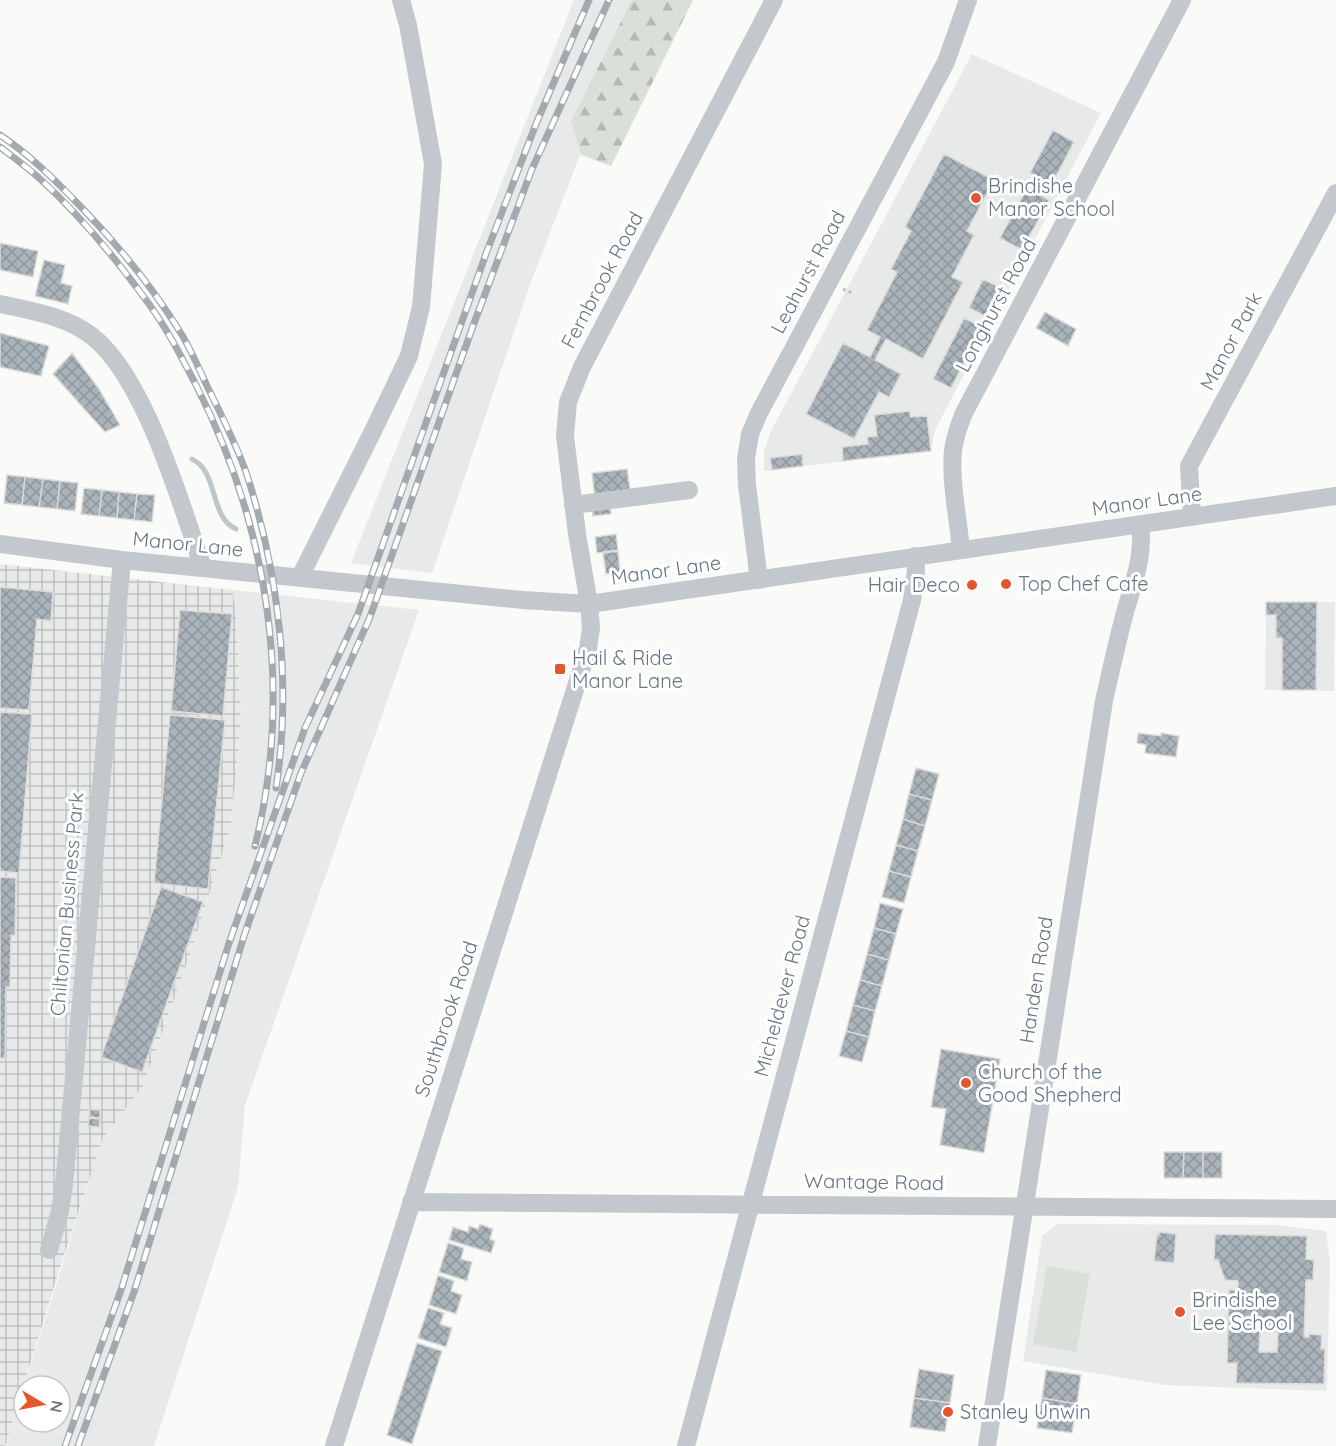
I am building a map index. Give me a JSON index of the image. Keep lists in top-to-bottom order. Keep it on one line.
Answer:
{"streets":{"street":["Leahurst Road","Fernbrook Road","Longhurst Road","Manor Park","Manor Lane","Chiltonian Business Park","Handen Road","Micheldever Road","Southbrook Road","Wantage Road"]},"crossings":[["Leahurst Road","Manor Lane"],["Fernbrook Road","Manor Lane"],["Fernbrook Road","Southbrook Road"],["Longhurst Road","Manor Lane"],["Manor Park","Manor Lane"],["Manor Lane","Chiltonian Business Park"],["Manor Lane","Handen Road"],["Manor Lane","Micheldever Road"],["Manor Lane","Southbrook Road"],["Handen Road","Wantage Road"],["Micheldever Road","Wantage Road"],["Southbrook Road","Wantage Road"]],"places":{"other":["Brindishe Manor School","Top Chef Cafe","Hair Deco","Church of the Good Shepherd","Brindishe Lee School","Stanley Unwin"],"transit":["Hail & Ride Manor Lane"]},"north":"right"}
